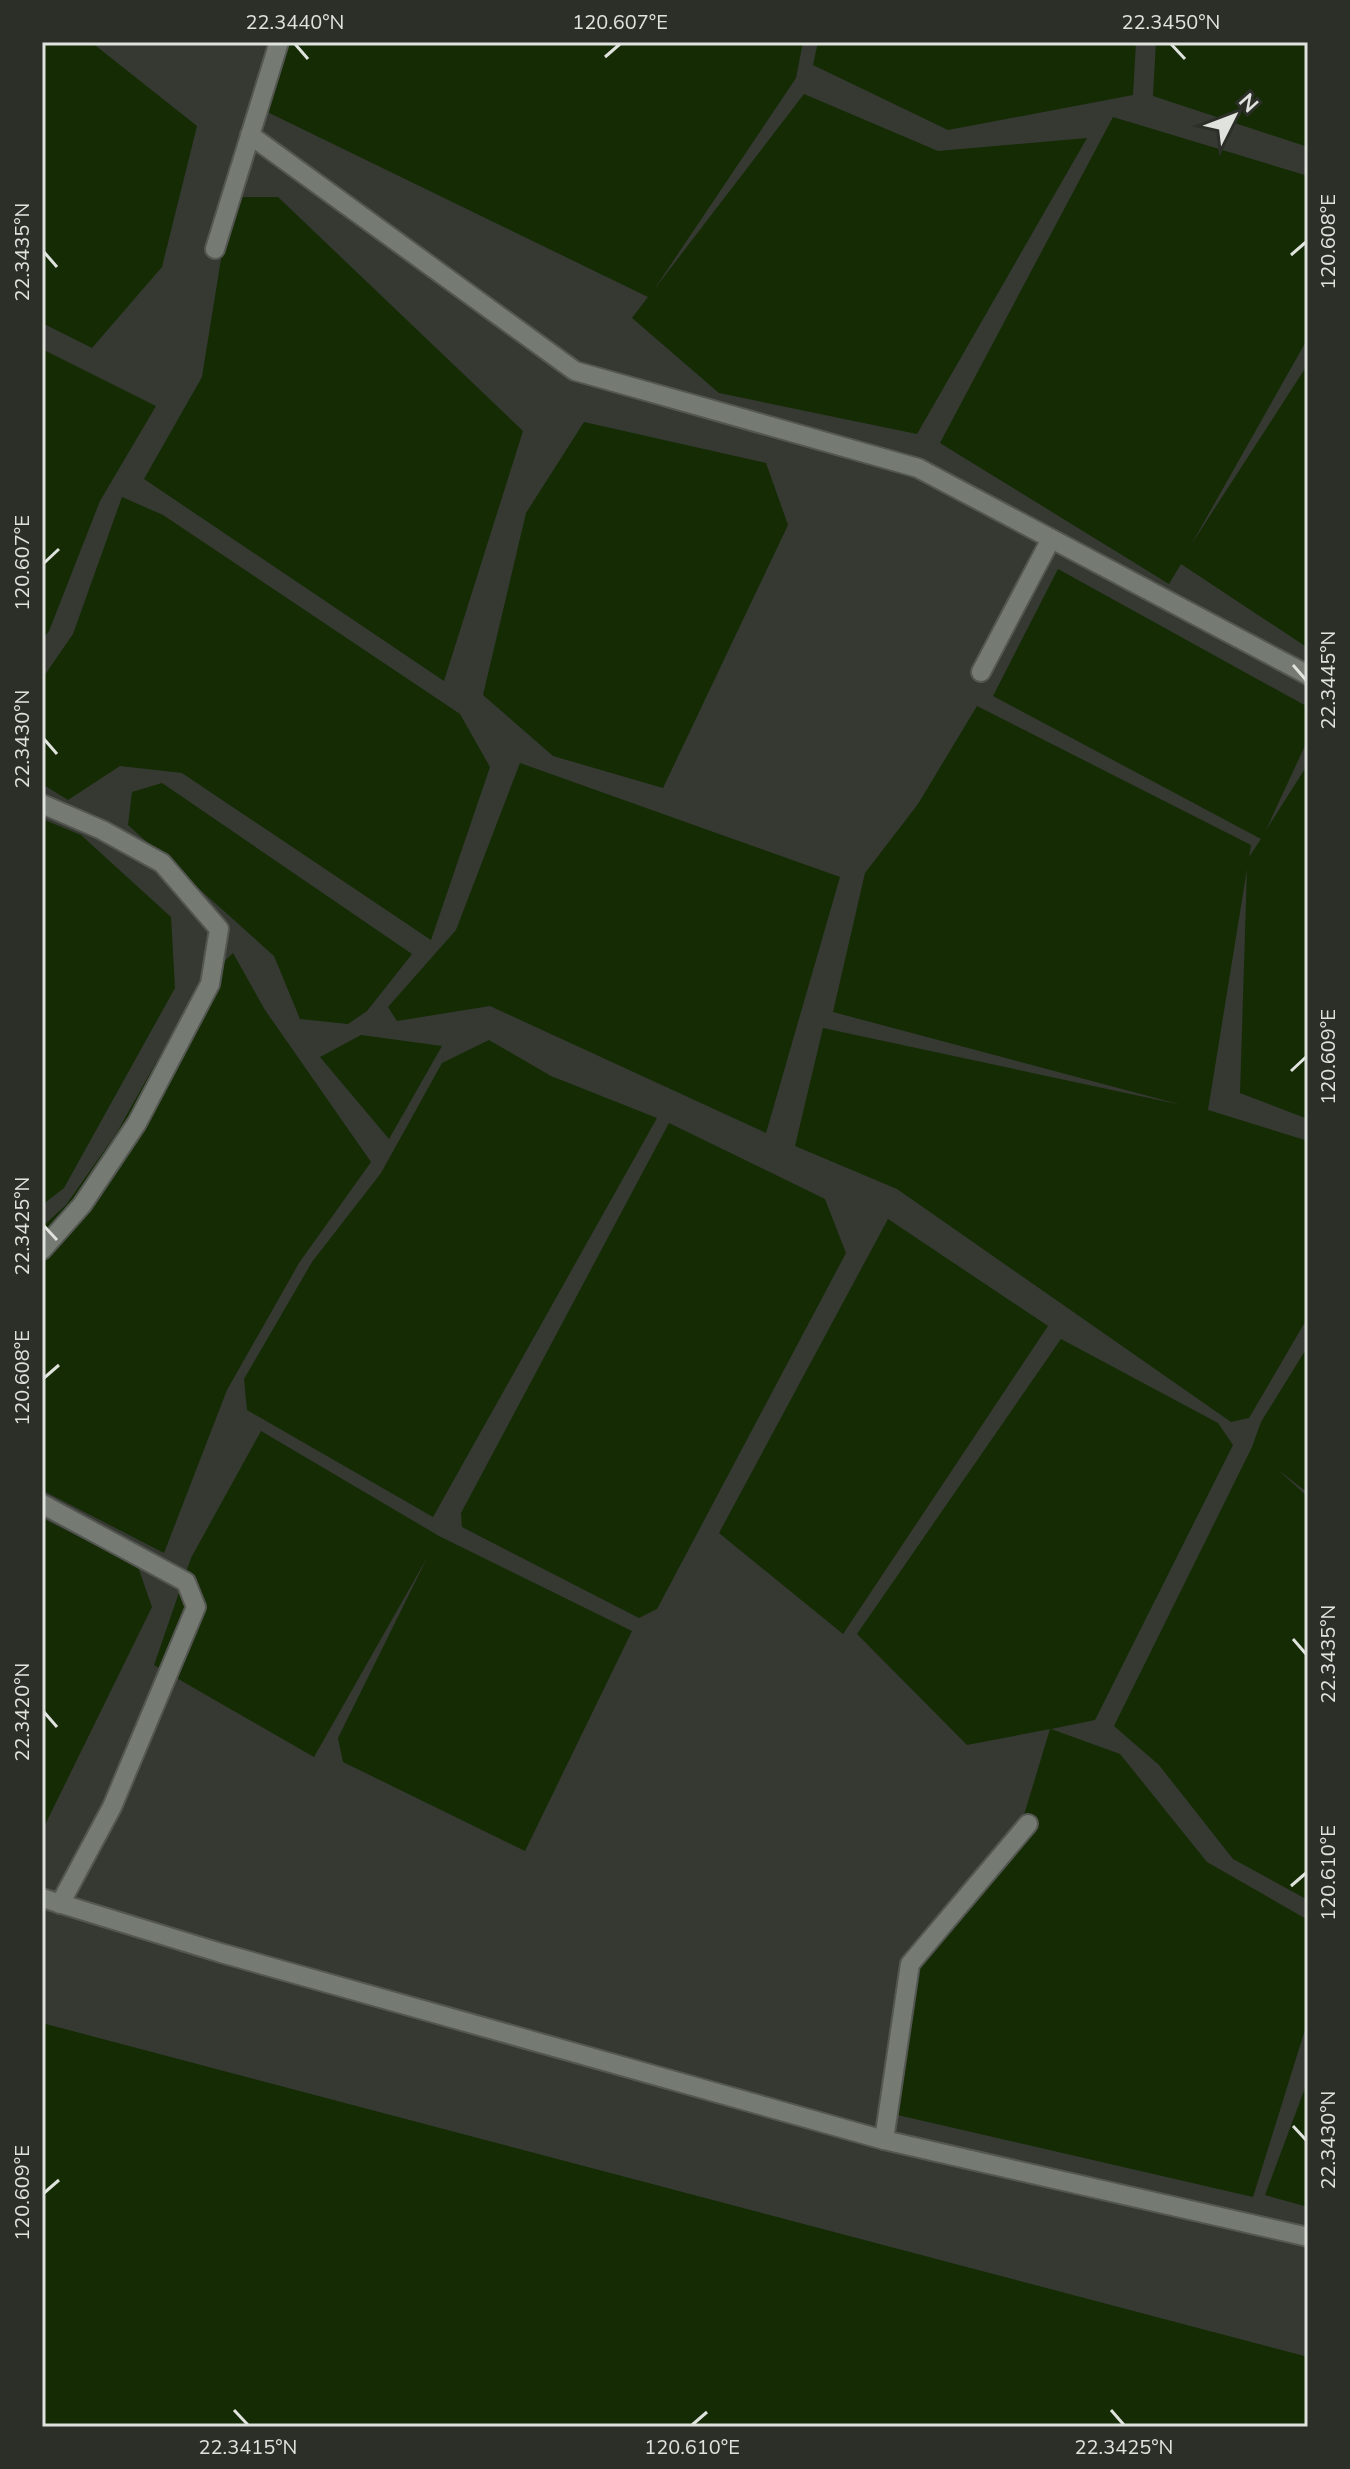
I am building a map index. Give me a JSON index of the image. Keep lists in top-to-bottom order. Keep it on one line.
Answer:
{"north":"top right","coordinates":["22.3440°N","120.607°E","22.3450°N","120.608°E","22.3435°N","22.3445°N","22.3430°N","120.609°E","22.3425°N","22.3420°N","120.610°E","22.3415°N"]}
